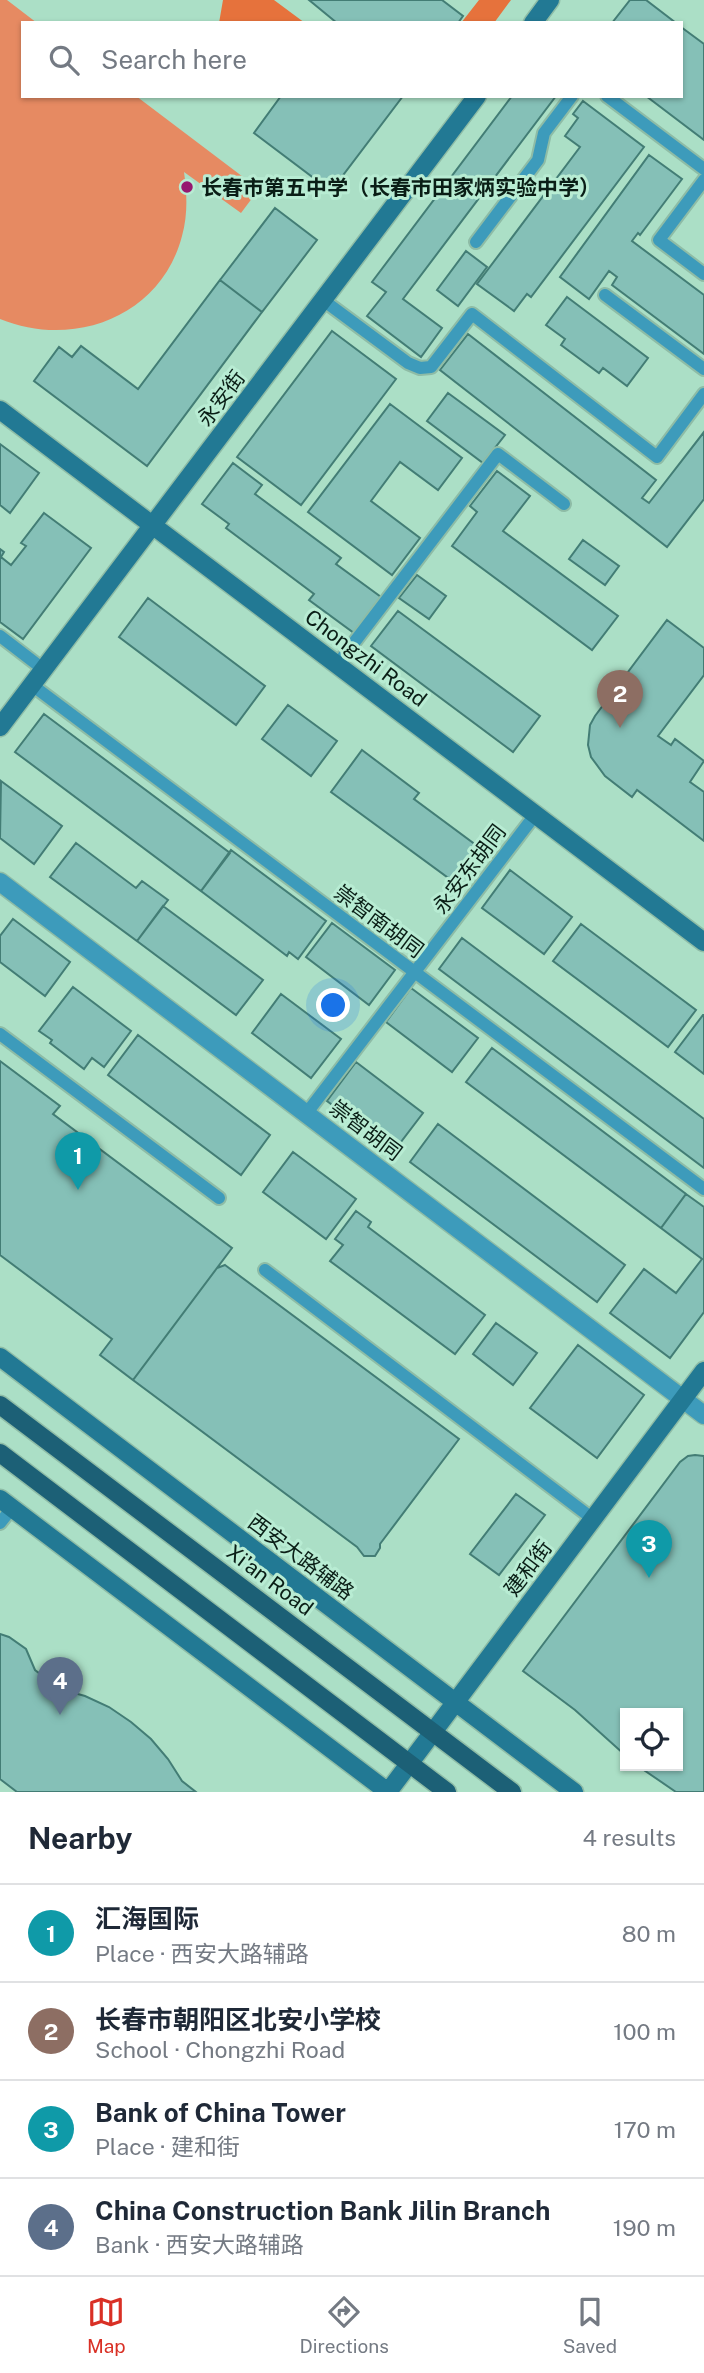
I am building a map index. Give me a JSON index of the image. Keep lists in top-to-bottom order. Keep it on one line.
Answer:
{"streets":{"main road":["Xi'an Road"],"street":["永安街","Chongzhi Road","崇智胡同","西安大路辅路","建和街"],"lane":["永安东胡同","崇智南胡同"]},"crossings":[["永安街","Chongzhi Road"],["永安街","崇智南胡同"],["Chongzhi Road","永安东胡同"],["永安东胡同","崇智南胡同"],["永安东胡同","崇智胡同"],["崇智胡同","建和街"],["西安大路辅路","建和街"],["建和街","Xi'an Road"]],"places":["长春市第五中学（长春市田家炳实验中学）"],"page":{"search":"Search here","pins":["2","1","3","4"],"heading":["Nearby","4 results"],"list":[{"mark":"1","name":"汇海国际","note":"Place · 西安大路辅路","value":"80 m"},{"mark":"2","name":"长春市朝阳区北安小学校","note":"School · Chongzhi Road","value":"100 m"},{"mark":"3","name":"Bank of China Tower","note":"Place · 建和街","value":"170 m"},{"mark":"4","name":"China Construction Bank Jilin Branch","note":"Bank · 西安大路辅路","value":"190 m"}],"nav":["Map","Directions","Saved"]}}
